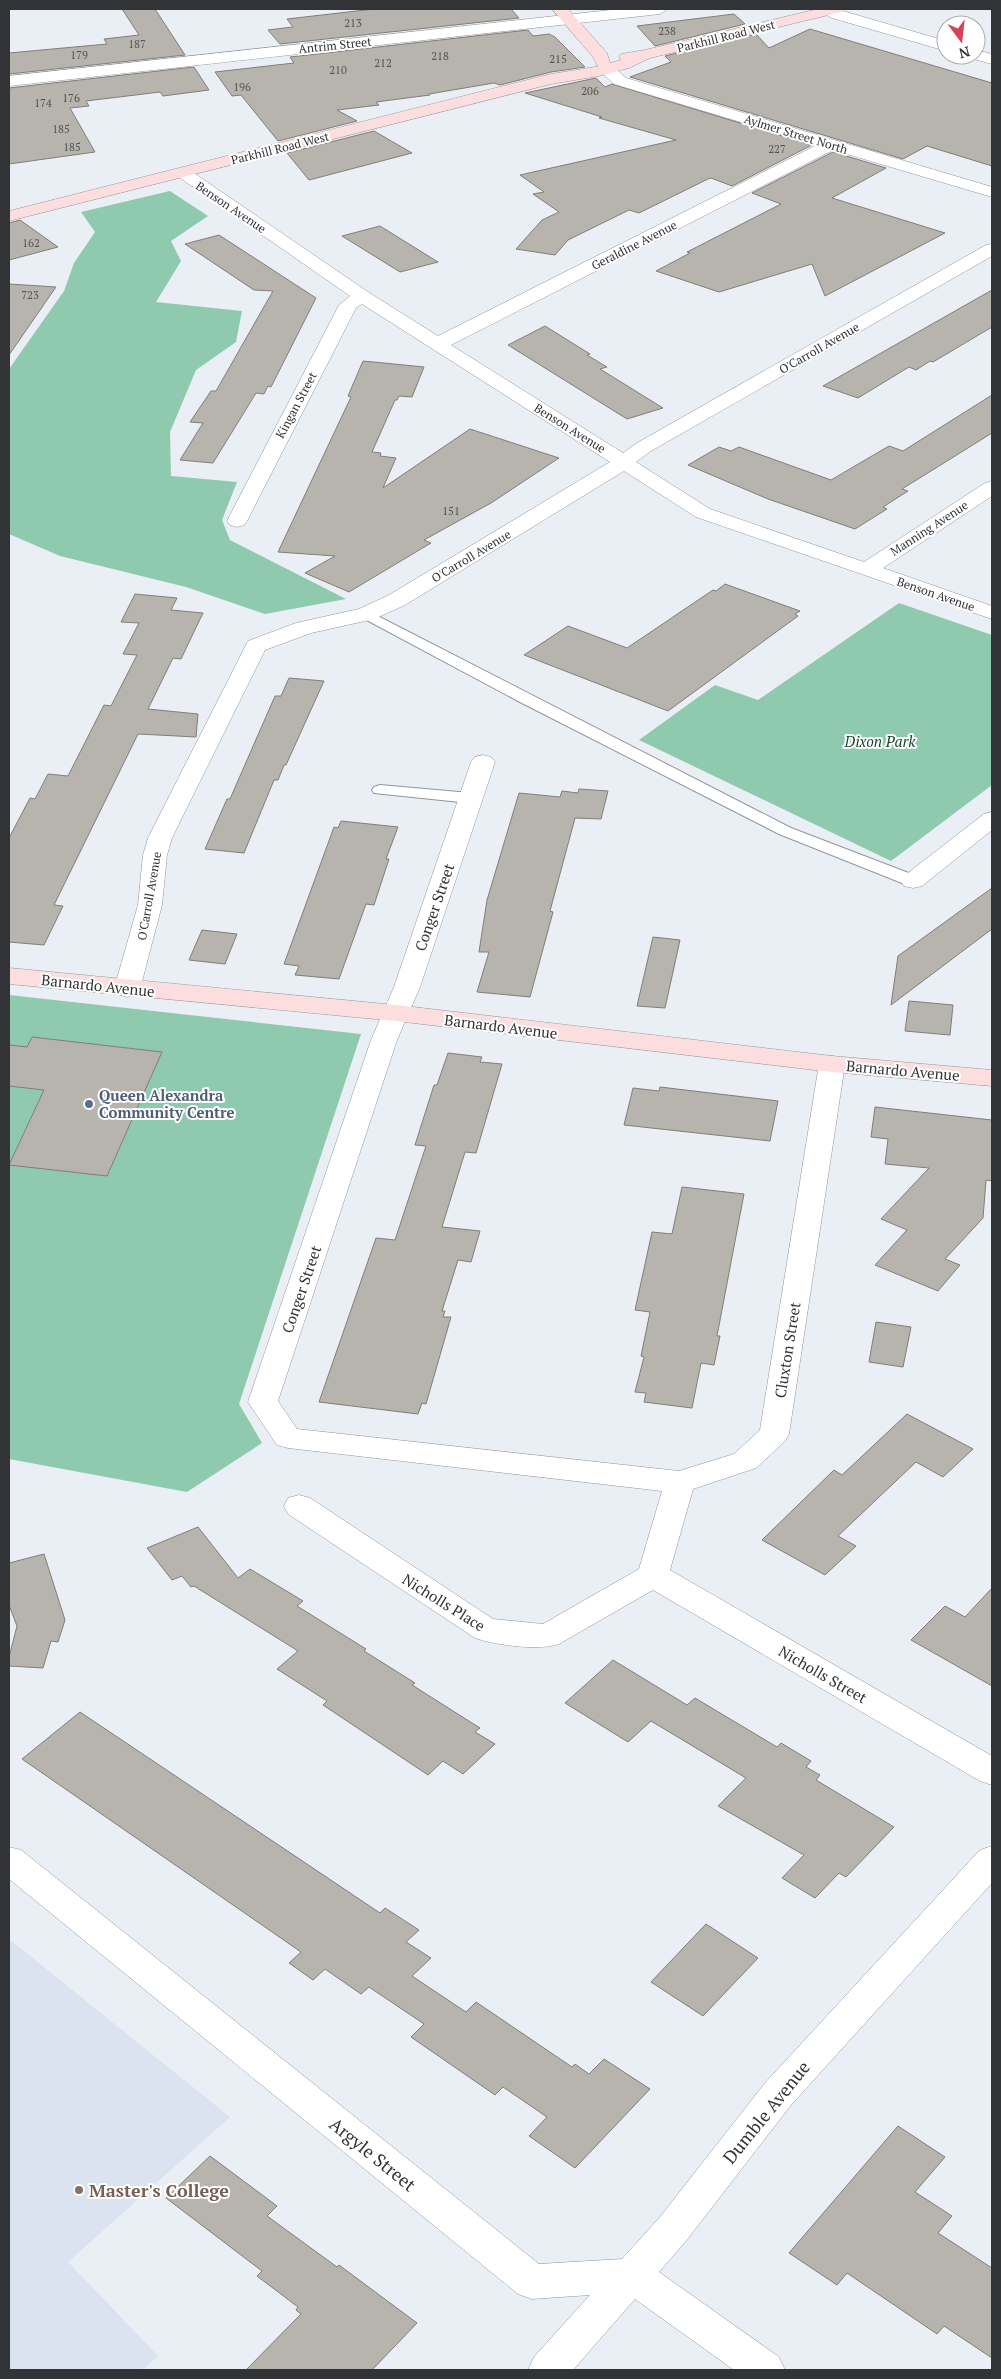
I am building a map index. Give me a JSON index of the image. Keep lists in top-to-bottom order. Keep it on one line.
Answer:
{"streets":{"main road":["Parkhill Road West","Aylmer Street North","Barnardo Avenue"],"street":["Antrim Street","Benson Avenue","Geraldine Avenue","O'Carroll Avenue","Kingan Street","Manning Avenue","Conger Street","Cluxton Street","Nicholls Place","Nicholls Street","Dumble Avenue","Argyle Street"]},"crossings":[["Parkhill Road West","Aylmer Street North"],["Parkhill Road West","Benson Avenue"],["Antrim Street","Aylmer Street North"],["Aylmer Street North","Geraldine Avenue"],["Benson Avenue","Geraldine Avenue"],["Benson Avenue","O'Carroll Avenue"],["Benson Avenue","Kingan Street"],["Benson Avenue","Manning Avenue"],["O'Carroll Avenue","Barnardo Avenue"],["Conger Street","Barnardo Avenue"],["Conger Street","Cluxton Street"],["Barnardo Avenue","Cluxton Street"],["Nicholls Place","Nicholls Street"],["Dumble Avenue","Argyle Street"]],"parks":["Dixon Park"],"places":["Queen Alexandra Community Centre","Master's College"],"house_numbers":["213","238","187","179","218","215","212","210","196","206","176","174","185","185","227","162","723","151"],"north":"bottom"}
